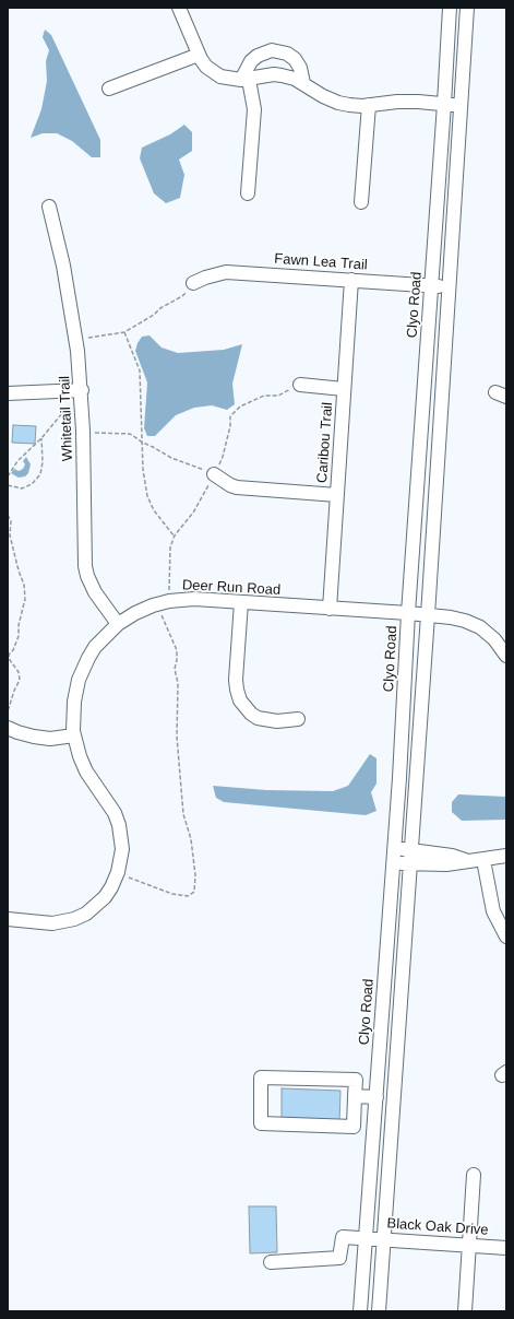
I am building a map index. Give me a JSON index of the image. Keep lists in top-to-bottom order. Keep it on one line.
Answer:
{"streets":{"street":["Fawn Lea Trail","Clyo Road","Whitetail Trail","Caribou Trail","Deer Run Road","Black Oak Drive"]},"crossings":[["Fawn Lea Trail","Clyo Road"],["Fawn Lea Trail","Caribou Trail"],["Clyo Road","Deer Run Road"],["Clyo Road","Black Oak Drive"],["Whitetail Trail","Deer Run Road"],["Caribou Trail","Deer Run Road"]]}
